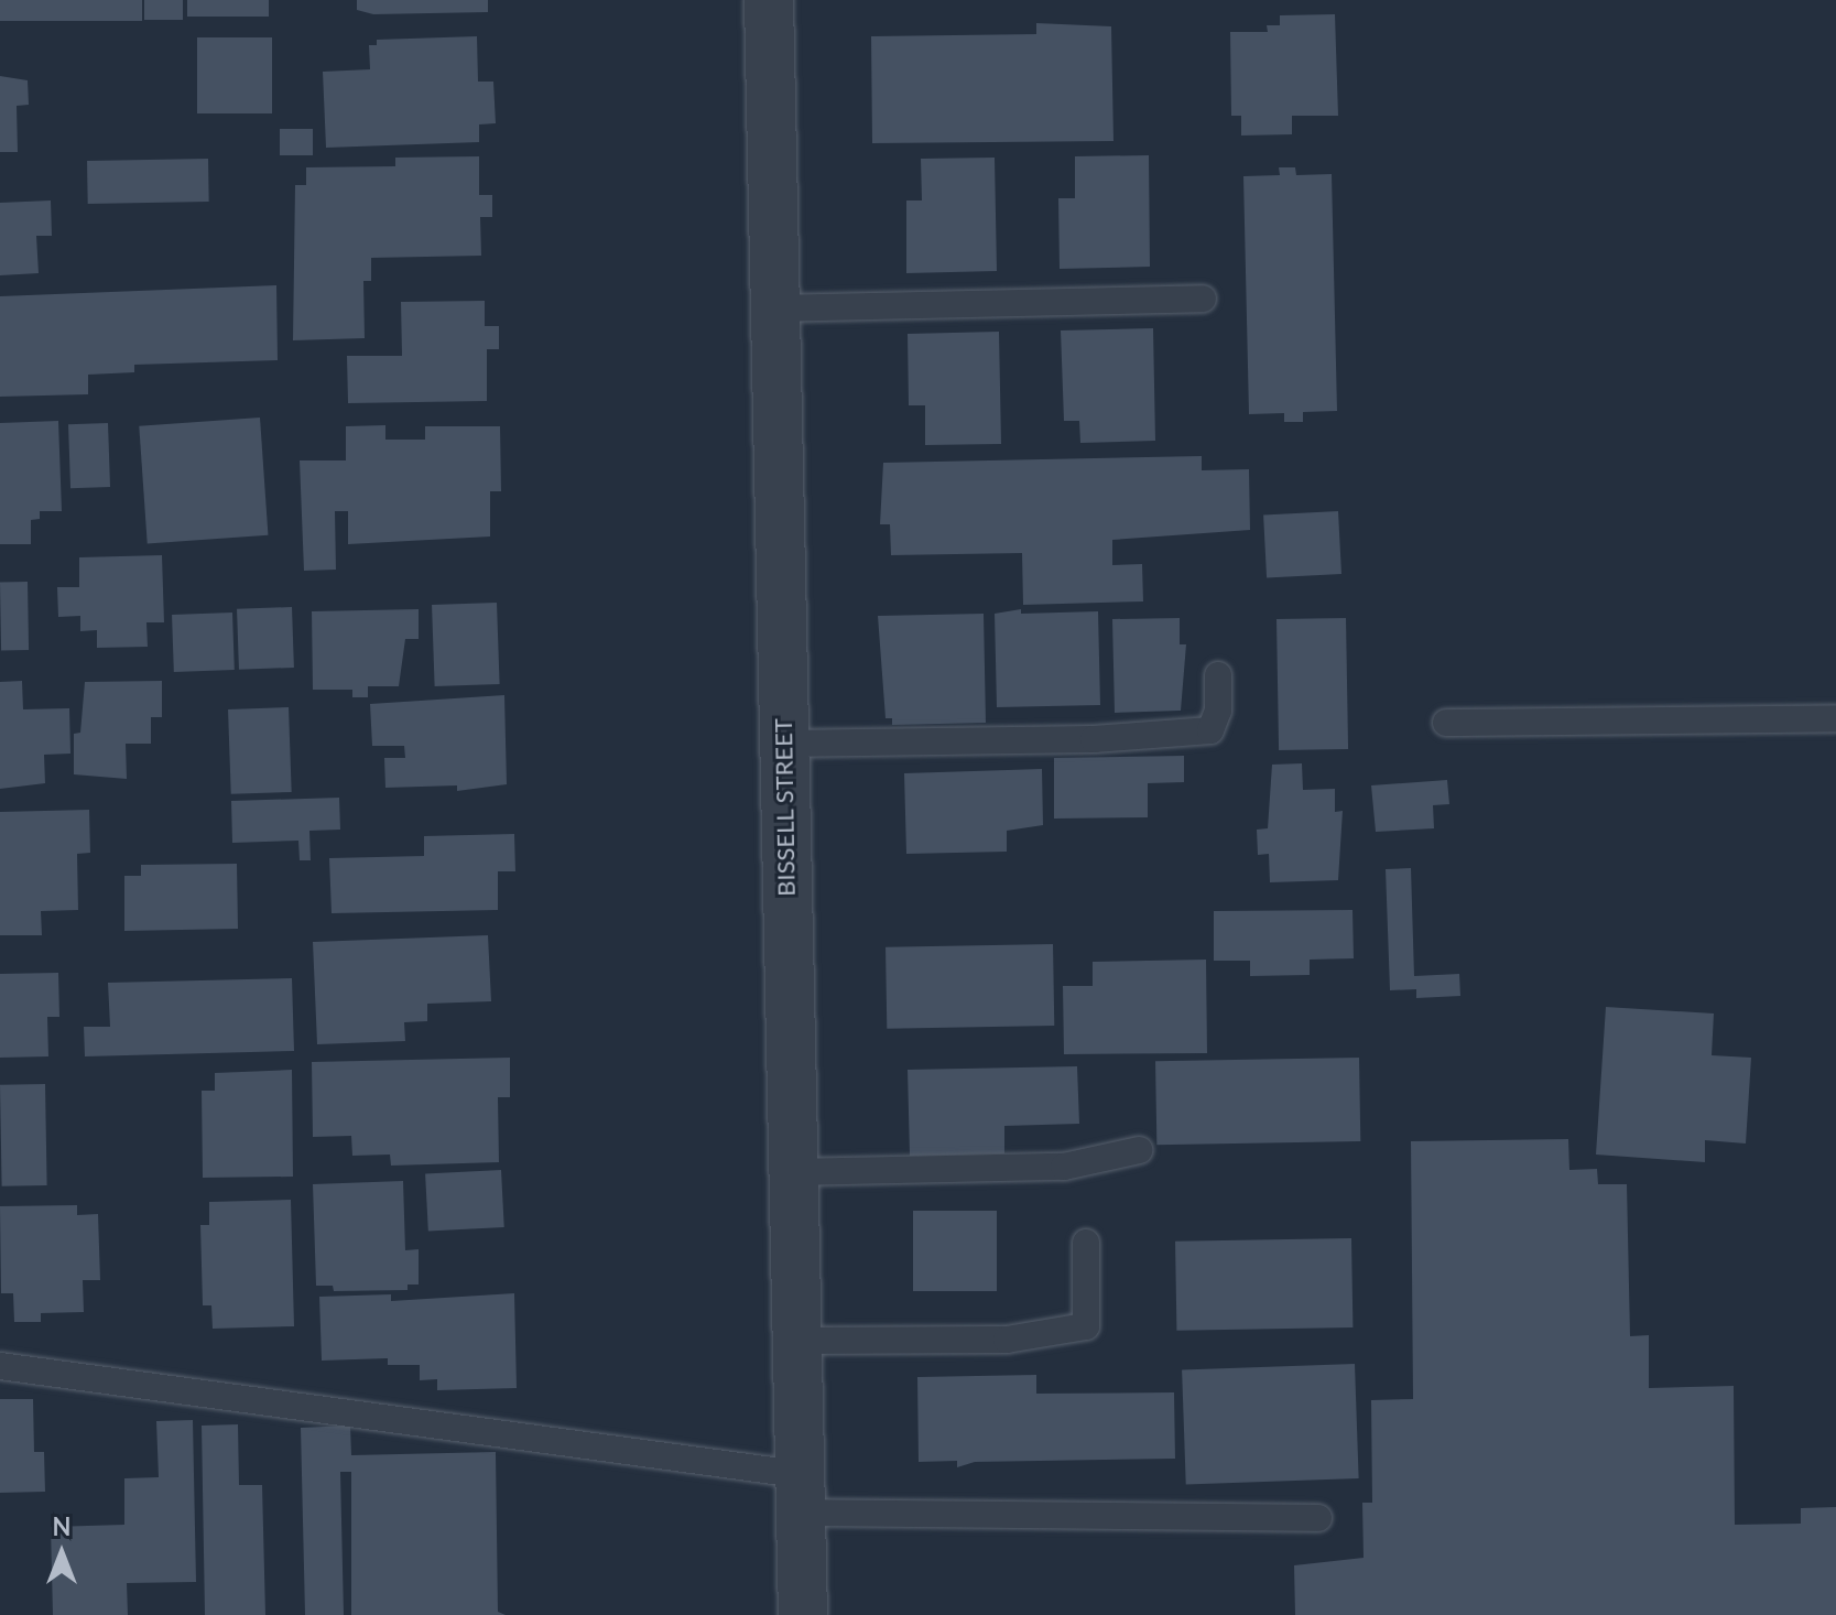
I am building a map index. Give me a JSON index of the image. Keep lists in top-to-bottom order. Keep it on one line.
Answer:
{"streets":{"street":["BISSELL STREET"]},"north":"top"}
